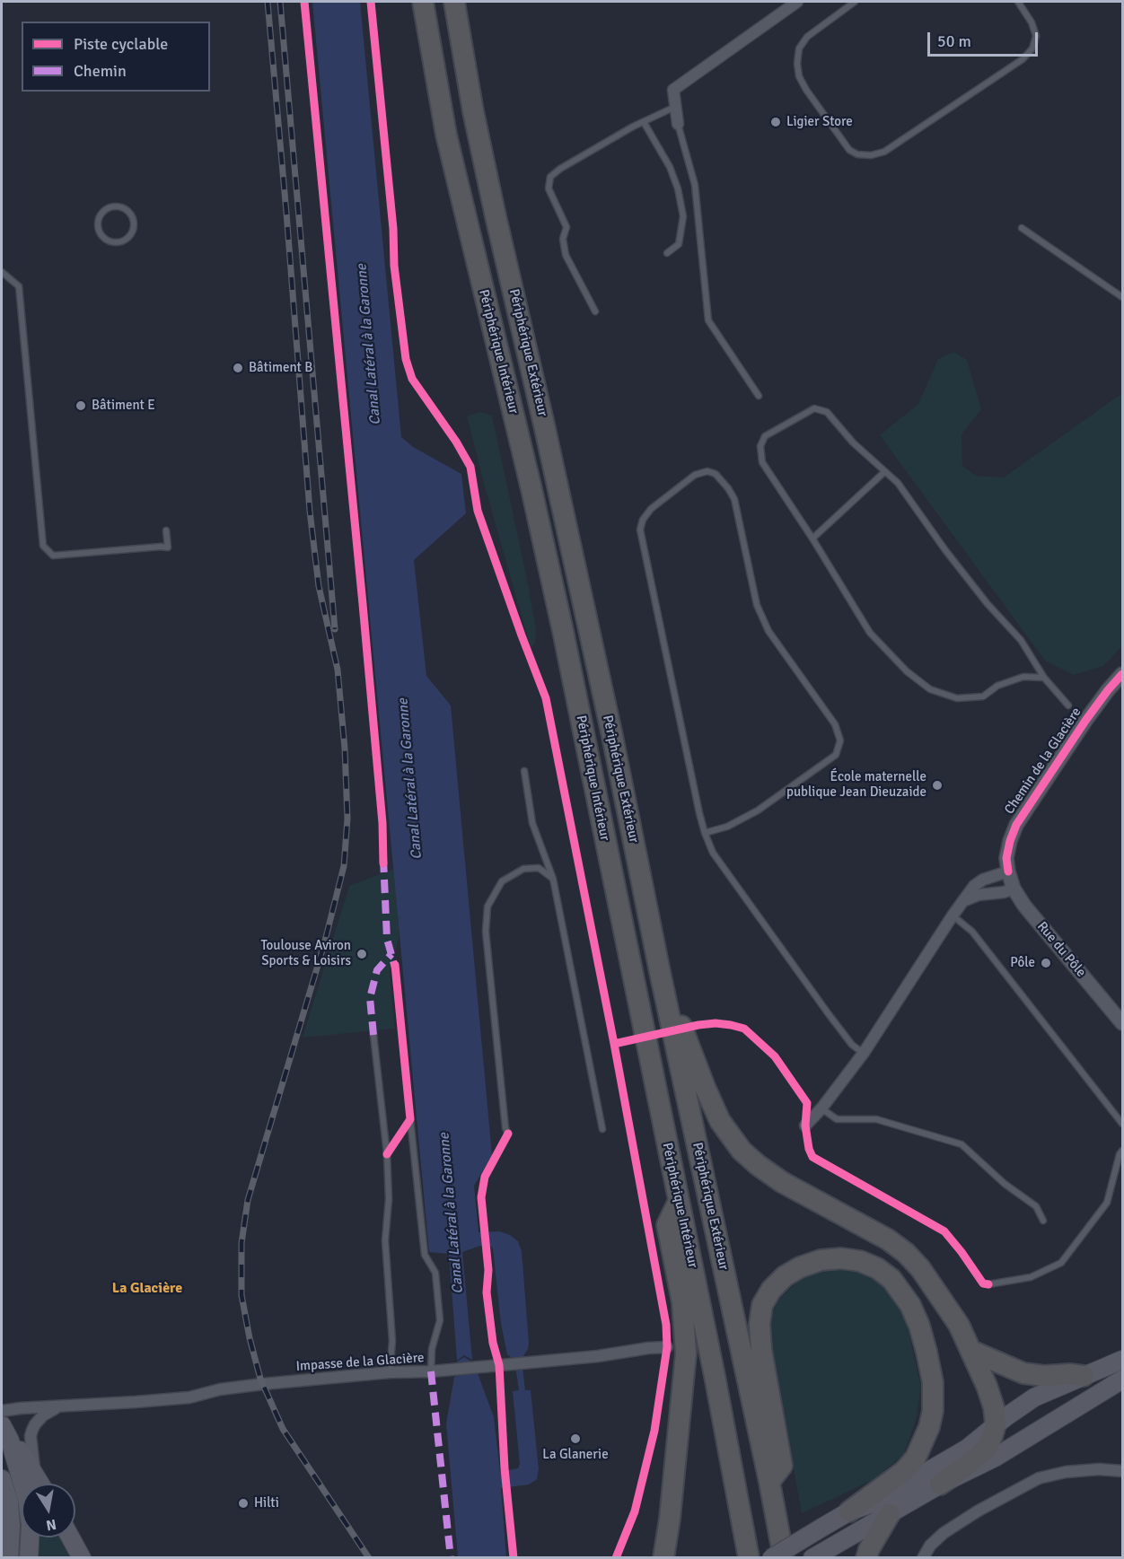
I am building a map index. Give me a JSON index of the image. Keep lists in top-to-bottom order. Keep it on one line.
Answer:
{"streets":{"highway":["Périphérique Intérieur","Périphérique Extérieur"],"street":["Chemin de la Glacière","Rue du Pôle","Impasse de la Glacière"]},"crossings":[["Chemin de la Glacière","Rue du Pôle"]],"districts":["La Glacière"],"water":["Canal Latéral à la Garonne"],"places":["Ligier Store","Bâtiment B","Bâtiment E","École maternelle publique Jean Dieuzaide","Toulouse Aviron Sports & Loisirs","Pôle","La Glanerie","Hilti"],"legend":["Piste cyclable","Chemin"],"scale_bar":"50 m","north":"bottom"}
